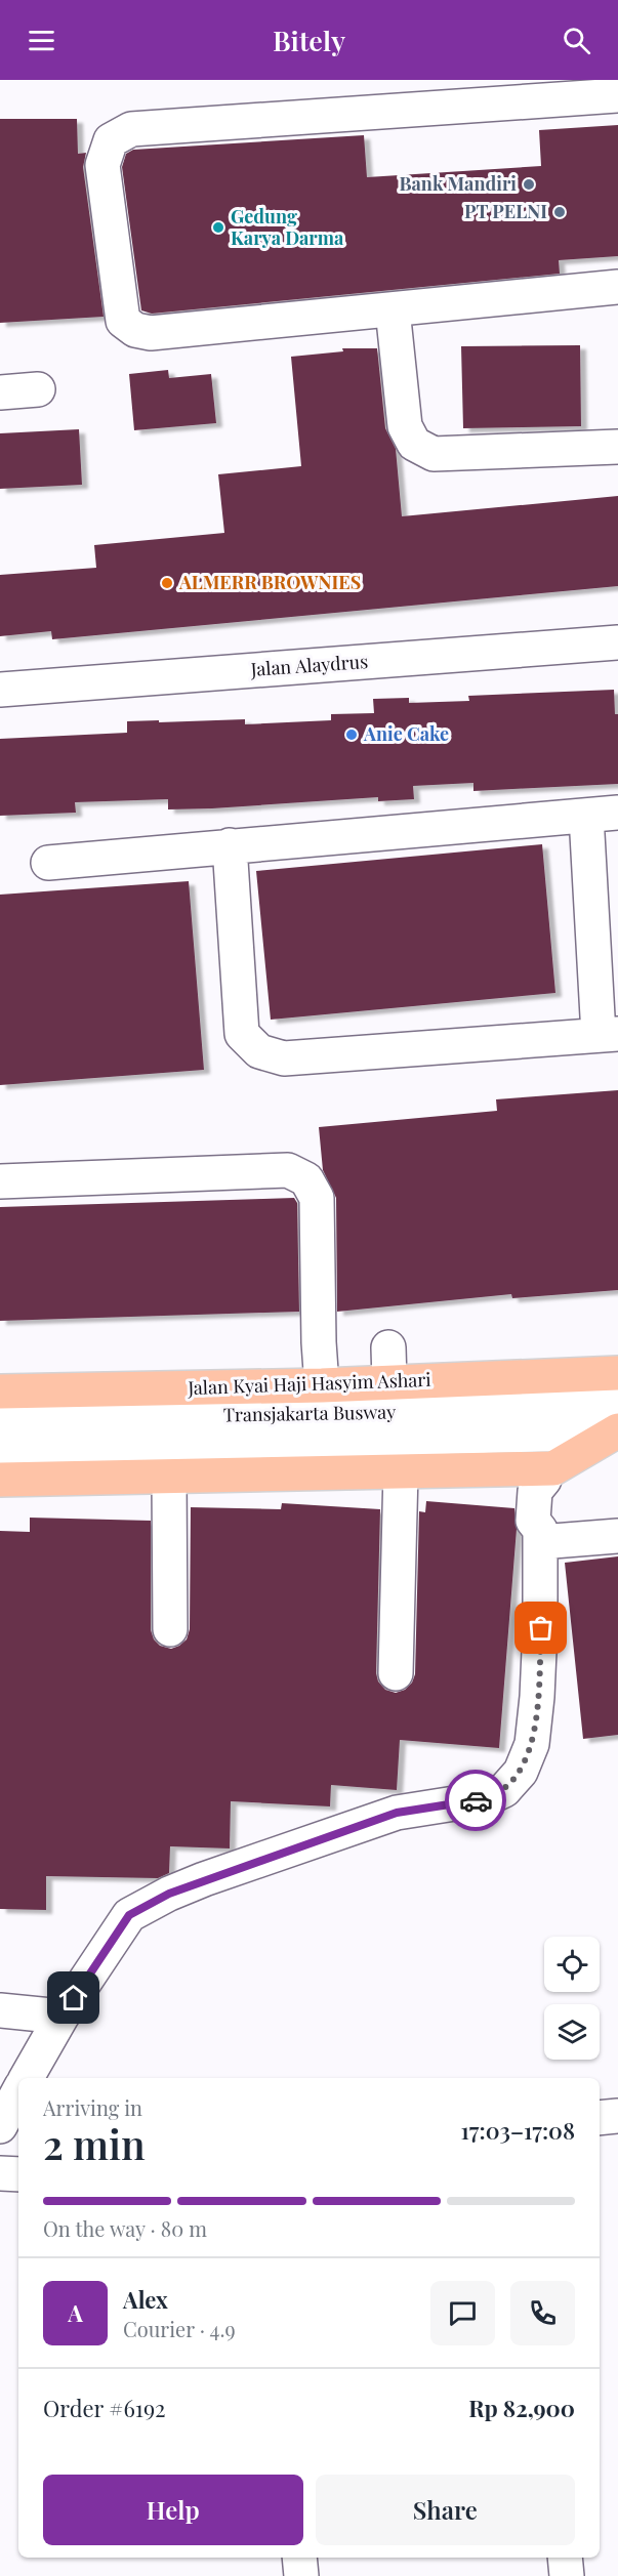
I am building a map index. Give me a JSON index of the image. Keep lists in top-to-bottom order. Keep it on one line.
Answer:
{"streets":{"main road":["Jalan Kyai Haji Hasyim Ashari"],"street":["Jalan Alaydrus","Transjakarta Busway"]},"places":["Bank Mandiri","PT PELNI","Gedung Karya Darma","ALMERR BROWNIES","Anie Cake"],"page":{"header":"Bitely","heading":["2 min","Arriving in","17:03–17:08"],"panel":["Alex","Courier · 4.9","Order #6192","Rp 82,900"],"bar":"On the way · 80 m","round":"A","buttons":["Help","Share"]}}
